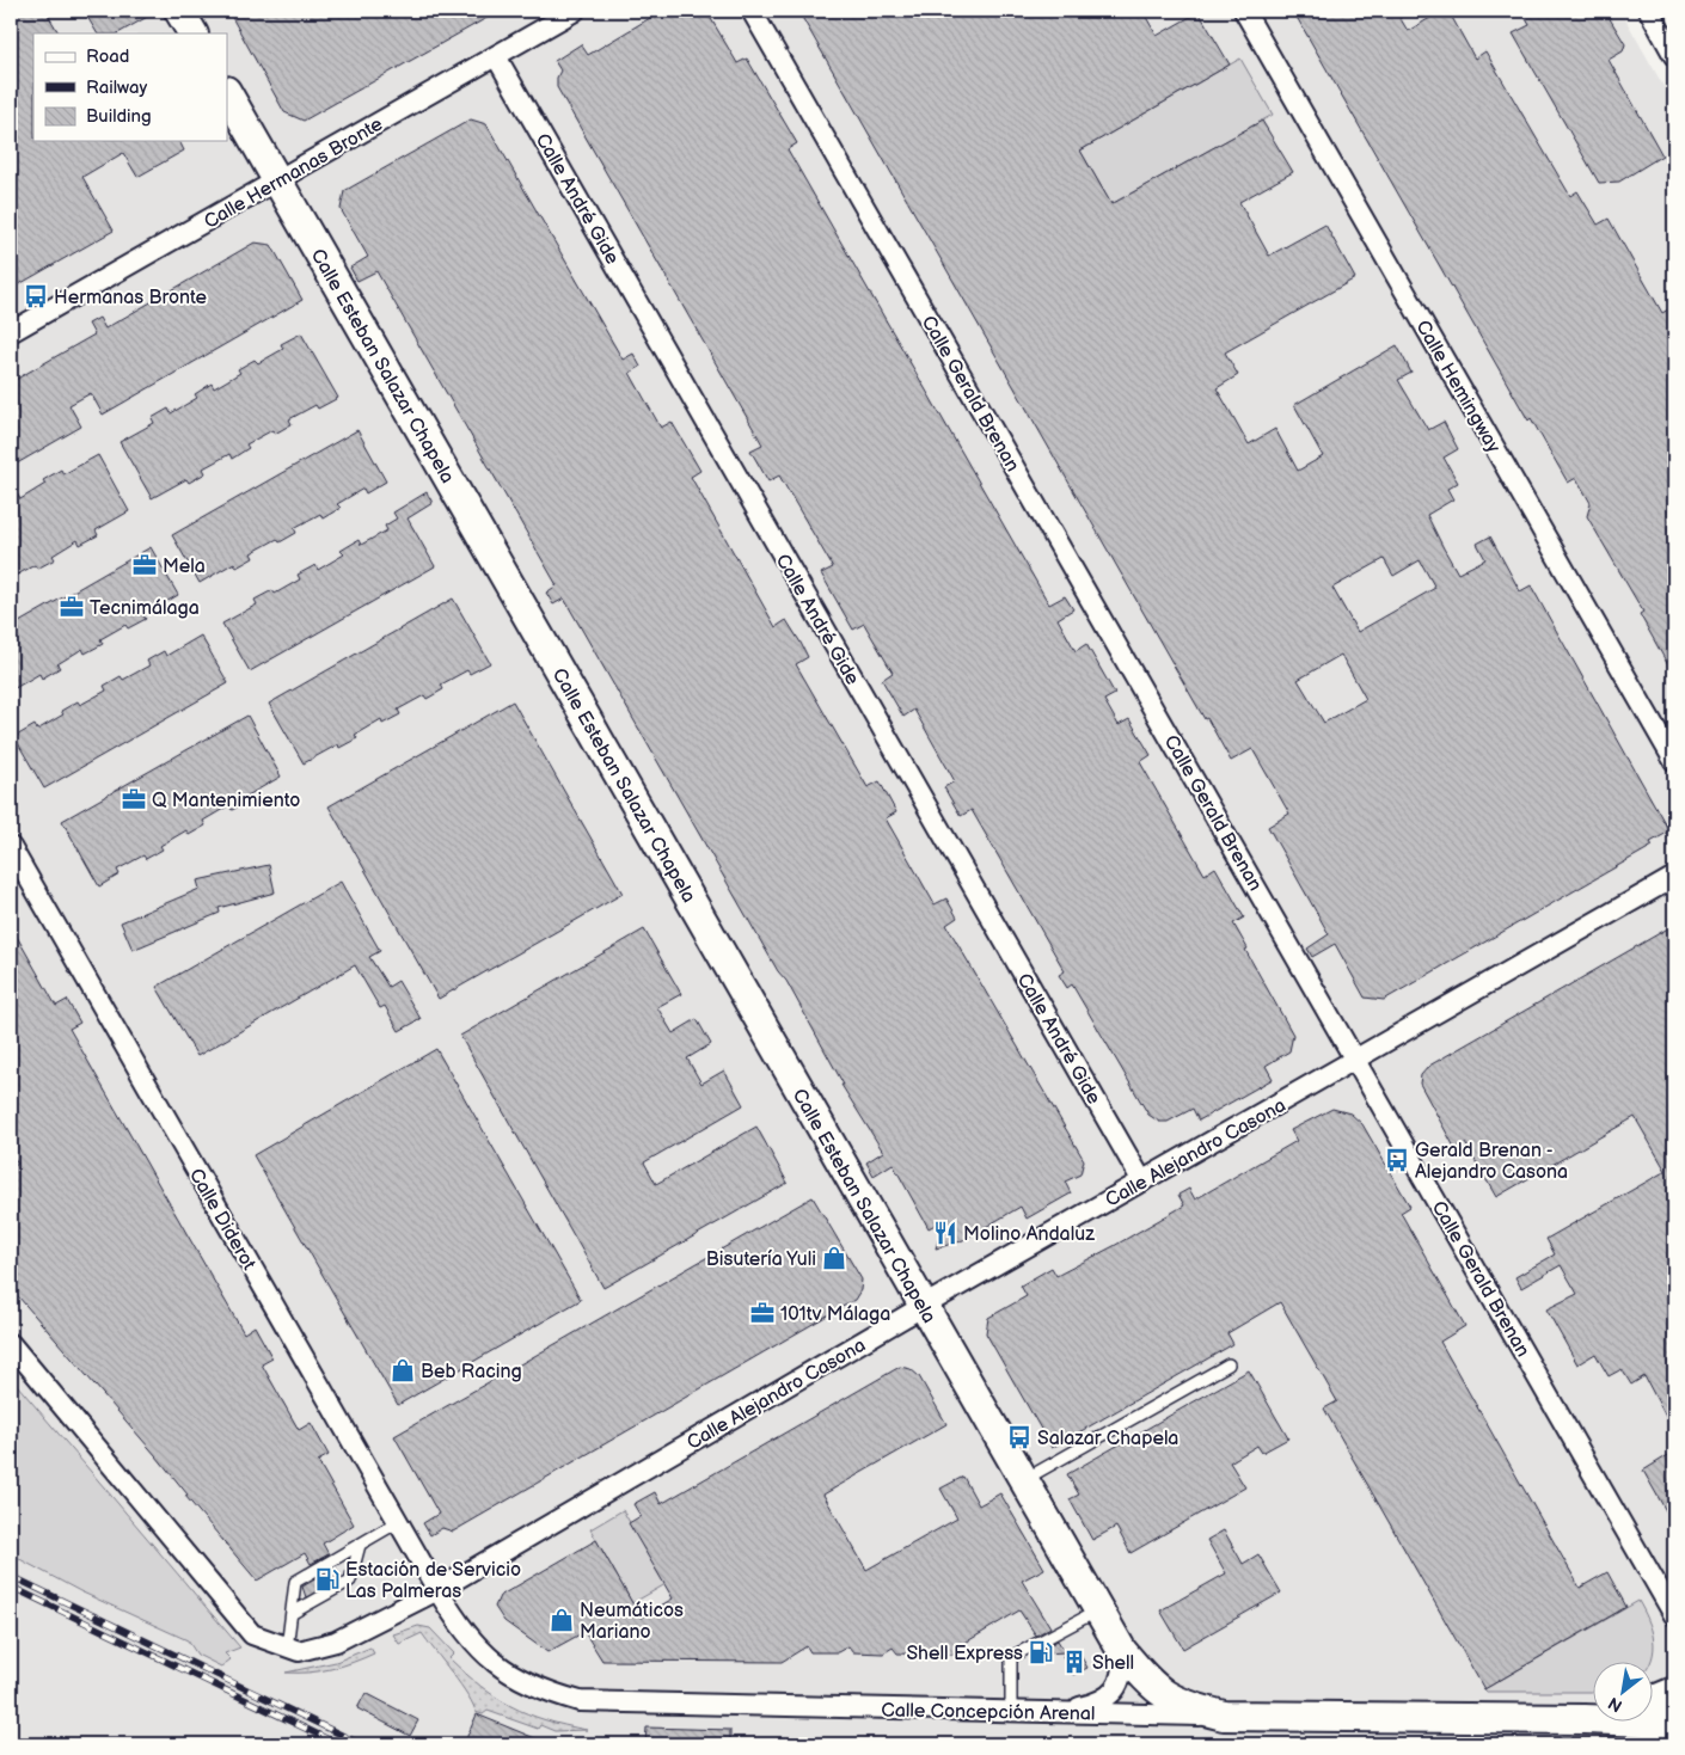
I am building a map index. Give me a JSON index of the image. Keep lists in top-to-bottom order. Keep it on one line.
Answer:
{"streets":{"street":["Calle Hermanas Bronte","Calle André Gide","Calle Esteban Salazar Chapela","Calle Hemingway","Calle Gerald Brenan","Calle Alejandro Casona","Calle Diderot","Calle Concepción Arenal"]},"crossings":[["Calle Hermanas Bronte","Calle André Gide"],["Calle Hermanas Bronte","Calle Esteban Salazar Chapela"],["Calle André Gide","Calle Alejandro Casona"],["Calle Esteban Salazar Chapela","Calle Alejandro Casona"],["Calle Esteban Salazar Chapela","Calle Concepción Arenal"],["Calle Gerald Brenan","Calle Alejandro Casona"],["Calle Alejandro Casona","Calle Diderot"],["Calle Alejandro Casona","Calle Concepción Arenal"],["Calle Diderot","Calle Concepción Arenal"]],"places":{"bus stop":["Hermanas Bronte","Gerald Brenan - Alejandro Casona","Salazar Chapela"],"office":["Mela","Tecnimálaga","Q Mantenimiento","101tv Málaga"],"restaurant":["Molino Andaluz"],"shop":["Bisutería Yuli","Beb Racing","Neumáticos Mariano"],"fuel station":["Estación de Servicio Las Palmeras","Shell Express"],"building":["Shell"]},"legend":["Road","Railway","Building"],"north":"bottom left"}
